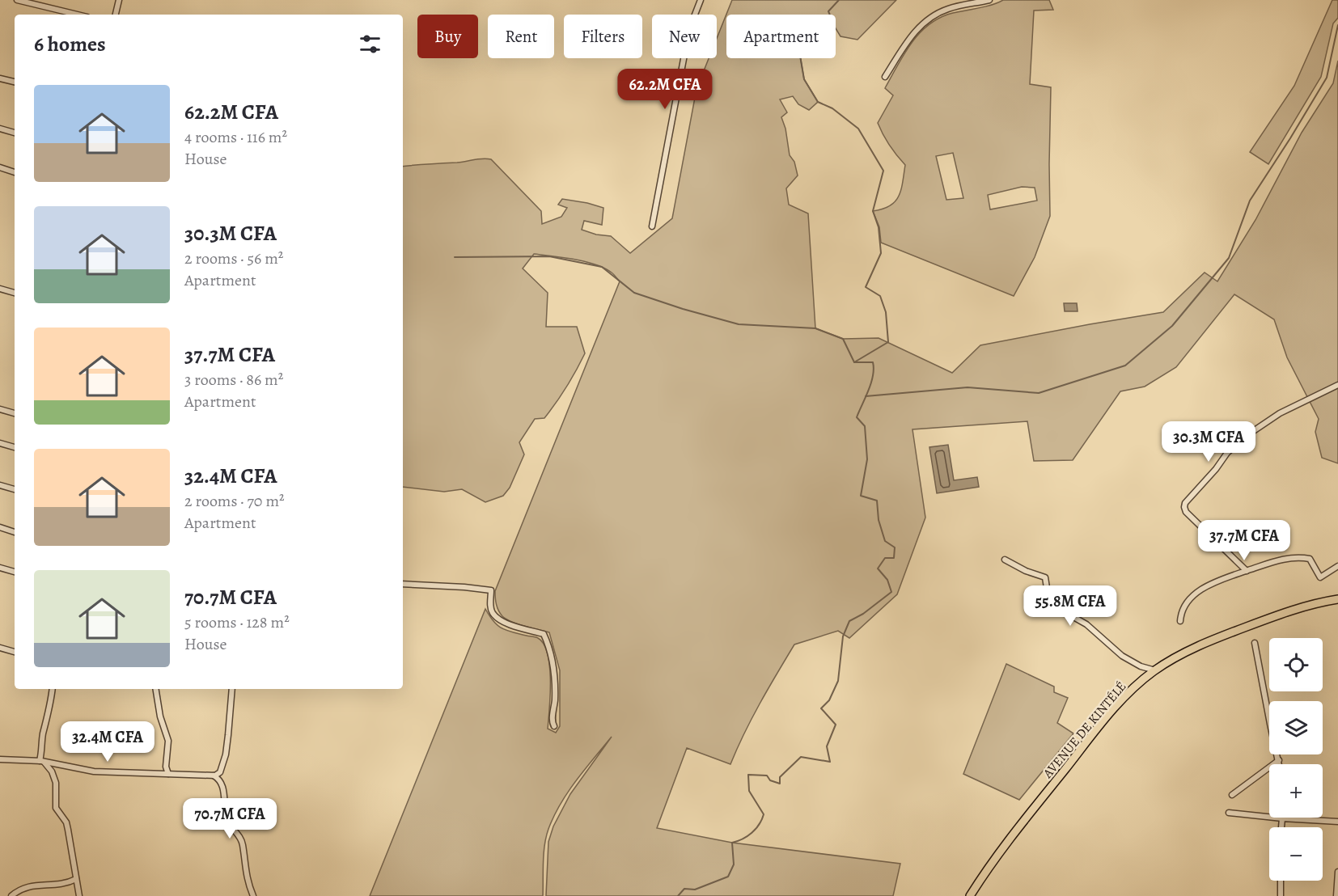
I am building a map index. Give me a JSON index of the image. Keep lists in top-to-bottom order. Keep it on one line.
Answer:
{"streets":{"main road":["AVENUE DE KINTÉLÉ"]},"page":{"chip":["Buy","Rent","Filters","New","Apartment"],"heading":"6 homes","price":["62.2M CFA","30.3M CFA","37.7M CFA","55.8M CFA","32.4M CFA","70.7M CFA"],"list":[{"name":"62.2M CFA","note":"4 rooms · 116 m² · House"},{"name":"30.3M CFA","note":"2 rooms · 56 m² · Apartment"},{"name":"37.7M CFA","note":"3 rooms · 86 m² · Apartment"},{"name":"32.4M CFA","note":"2 rooms · 70 m² · Apartment"},{"name":"70.7M CFA","note":"5 rooms · 128 m² · House"}],"map_buttons":["+","−"]}}
